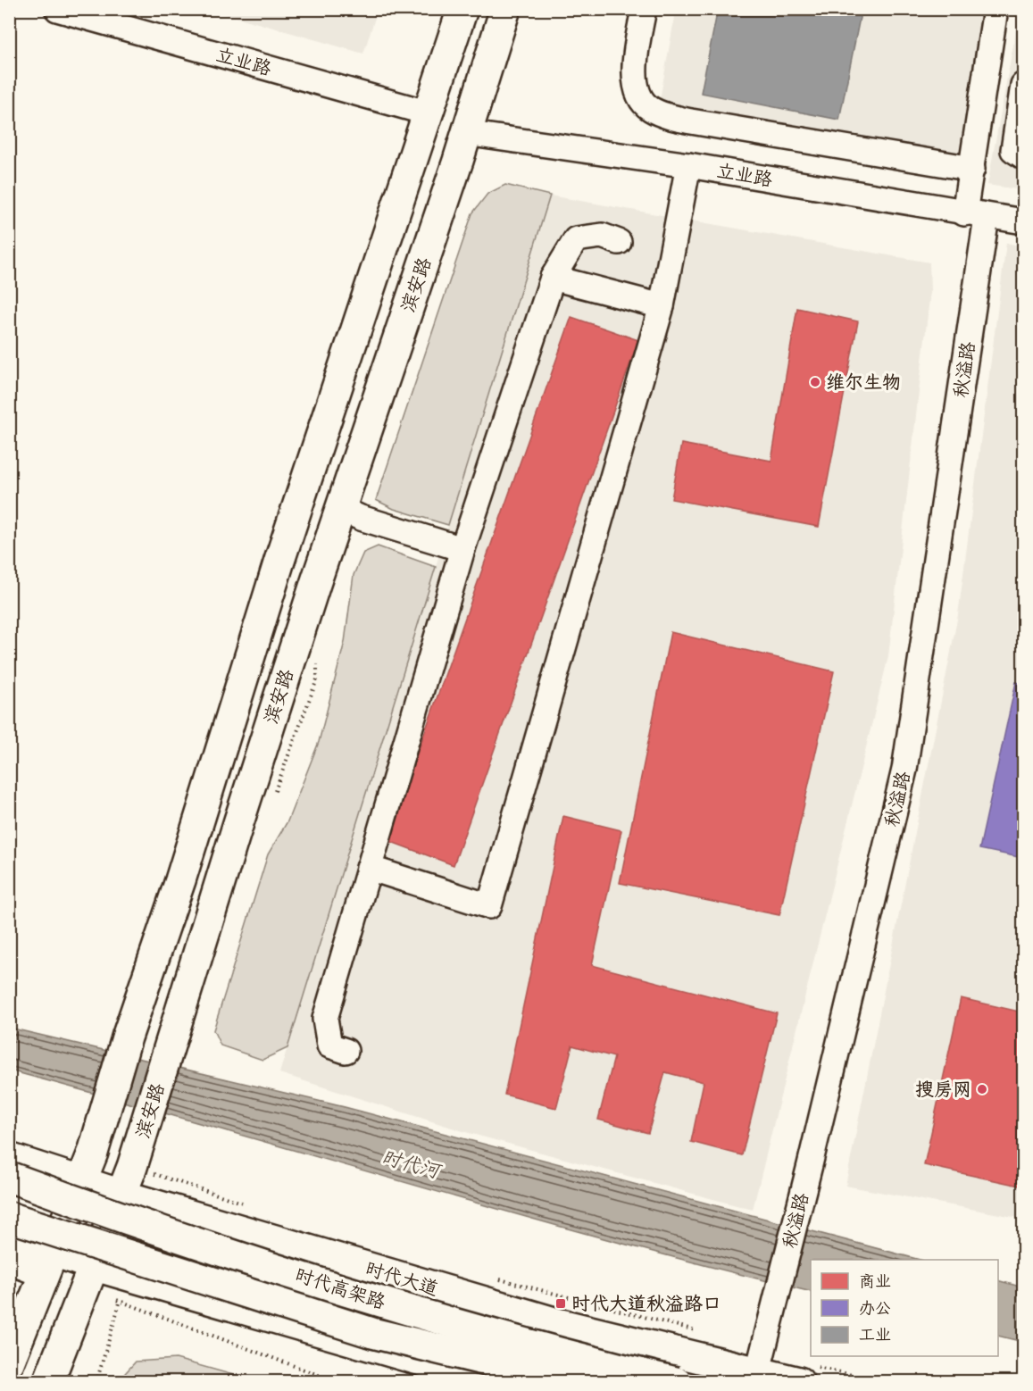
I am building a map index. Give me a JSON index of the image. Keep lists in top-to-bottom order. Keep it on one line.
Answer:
{"streets":{"main road":["滨安路","时代大道","时代高架路"],"street":["立业路","秋溢路"]},"crossings":[["立业路","滨安路"],["立业路","秋溢路"],["滨安路","时代大道"],["秋溢路","时代大道"]],"water":["时代河"],"places":{"other":["维尔生物","搜房网"],"transit":["时代大道秋溢路口"]},"legend":["商业","办公","工业"]}
